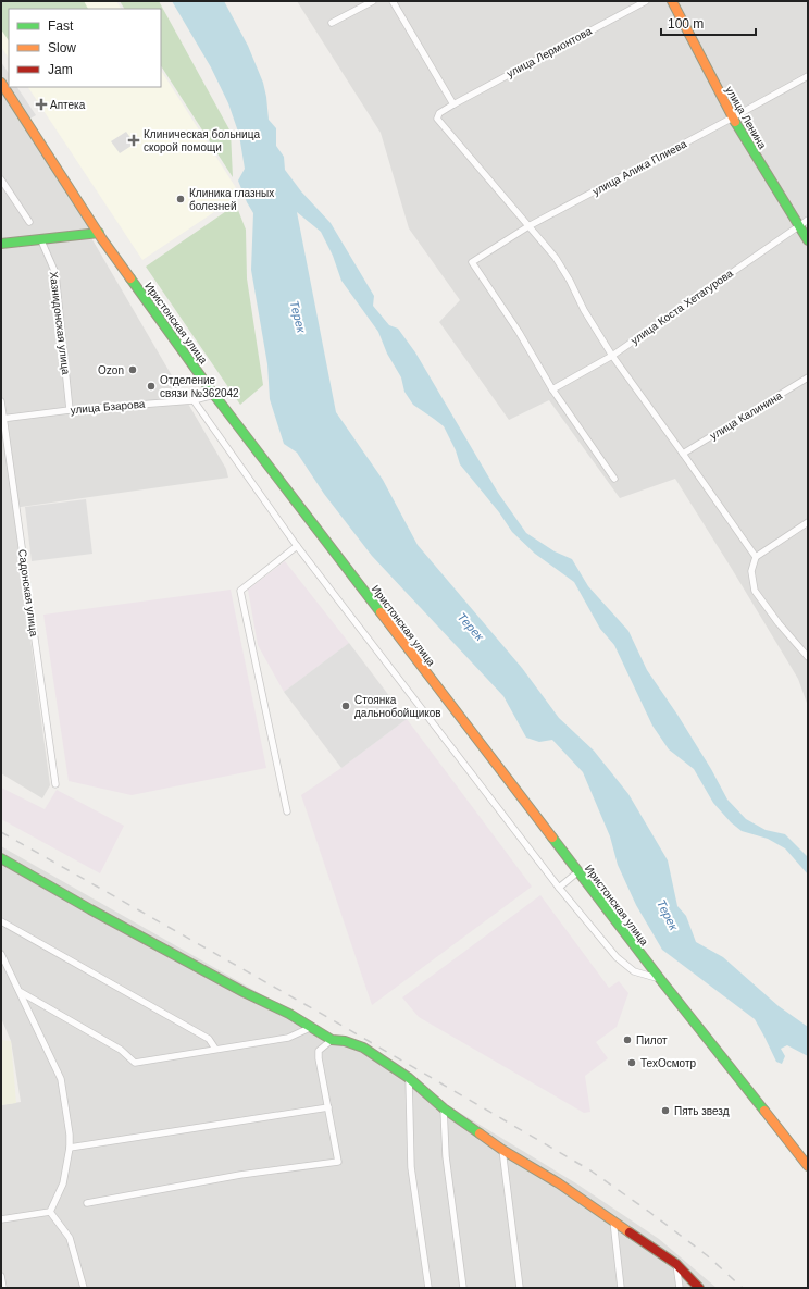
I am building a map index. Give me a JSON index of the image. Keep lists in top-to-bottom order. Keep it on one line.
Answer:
{"streets":{"main road":["улица Ленина","Иристонская улица"],"street":["улица Лермонтова","улица Алика Плиева","улица Коста Хетагурова","Хазнидонская улица","улица Бзарова","улица Калинина","Садонская улица"]},"crossings":[["улица Лермонтова","улица Алика Плиева"],["улица Ленина","улица Алика Плиева"],["улица Ленина","улица Коста Хетагурова"],["улица Алика Плиева","улица Коста Хетагурова"],["Хазнидонская улица","улица Бзарова"],["Иристонская улица","улица Бзарова"],["улица Бзарова","Садонская улица"]],"water":["Терек"],"places":{"health":["Аптека","Клиническая больница скорой помощи"],"other":["Клиника глазных болезней","Ozon","Отделение связи №362042","Стоянка дальнобойщиков","Пилот","ТехОсмотр","Пять звезд"]},"legend":["Fast","Slow","Jam"],"scale_bar":"100 m"}
